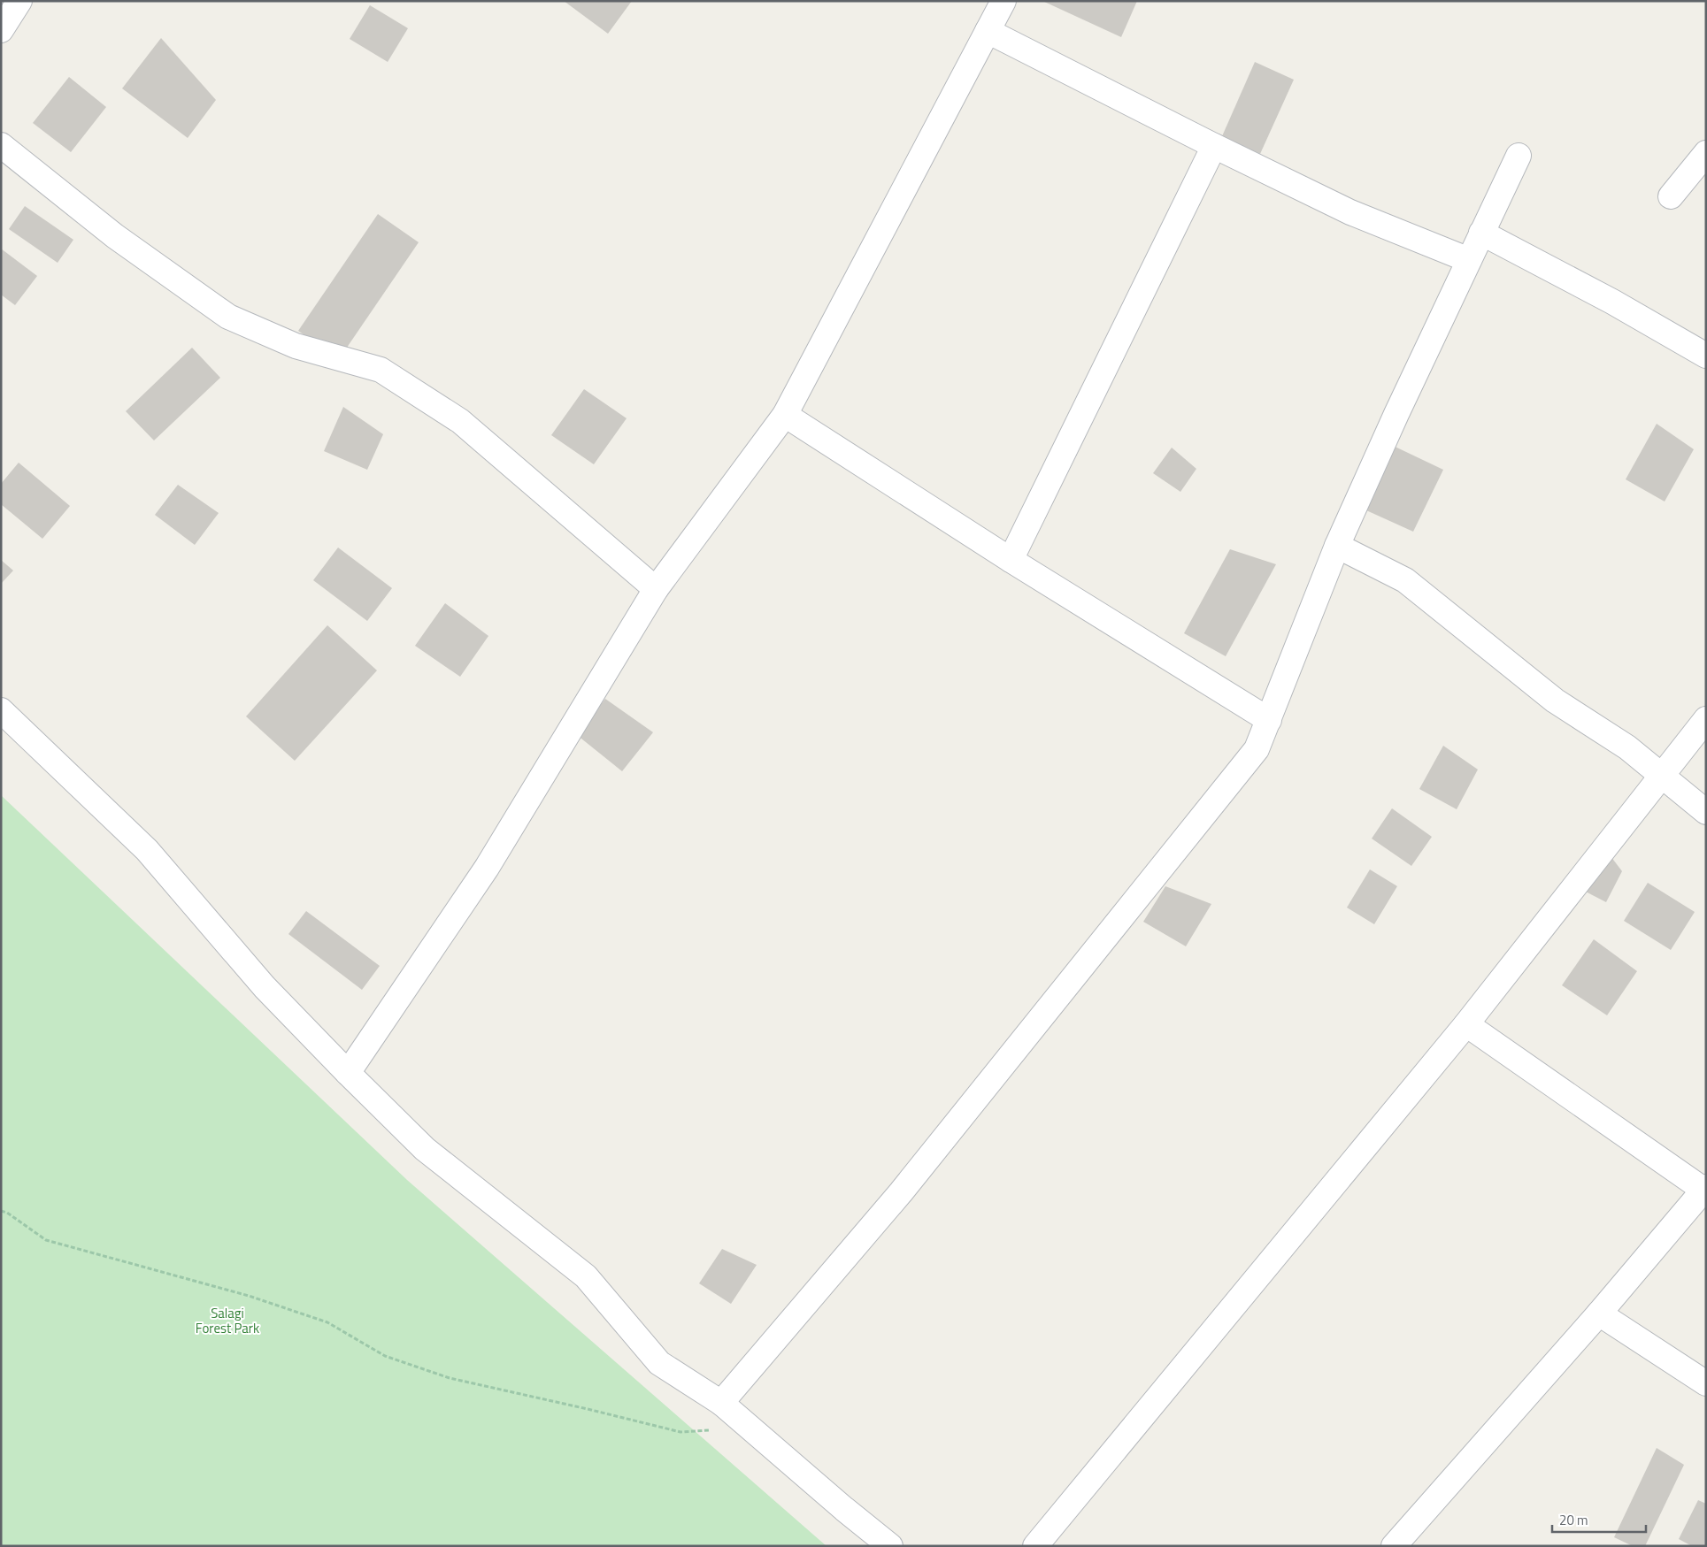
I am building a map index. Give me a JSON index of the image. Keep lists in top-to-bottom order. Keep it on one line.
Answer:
{"parks":["Salagi Forest Park"],"scale_bar":"20 m"}
